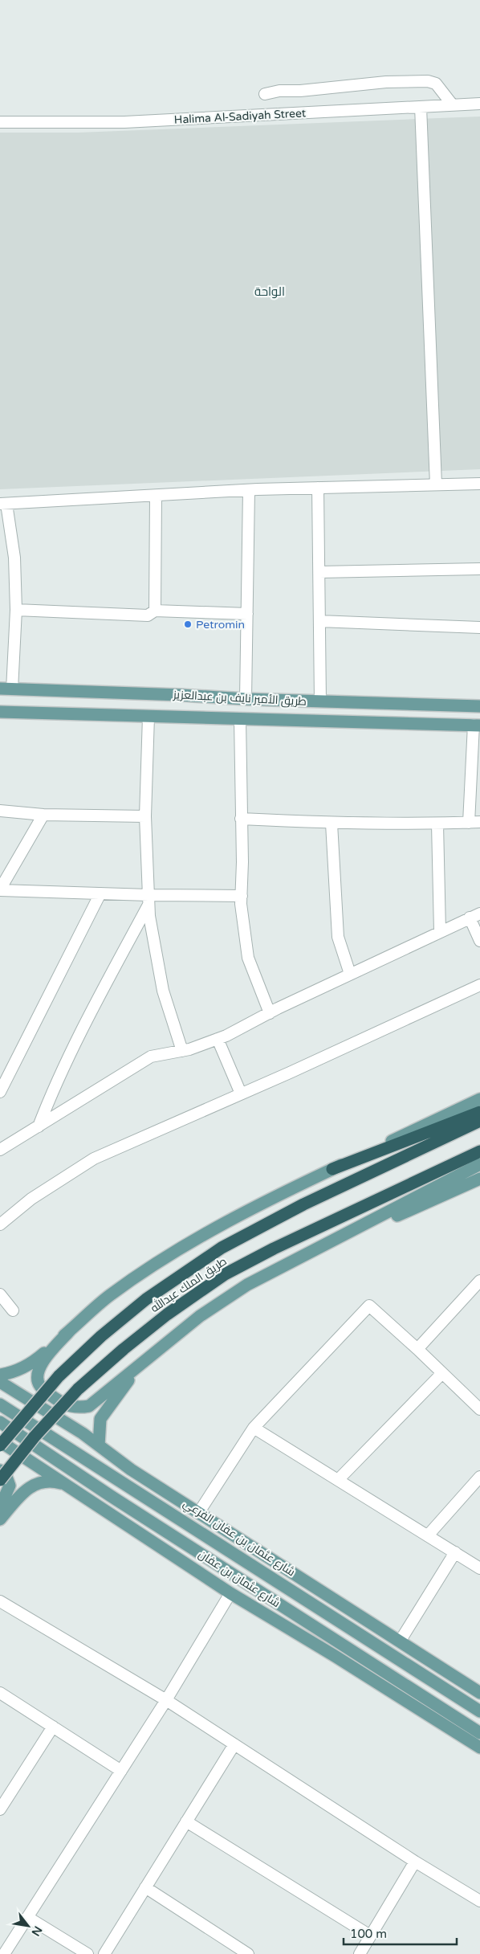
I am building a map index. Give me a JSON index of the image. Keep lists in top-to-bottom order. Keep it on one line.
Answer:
{"streets":{"highway":["طريق الملك عبدالله"],"main road":["طريق الأمير نايف بن عبدالعزيز","شارع عثمان بن عفان الفرعي","شارع عثمان بن عفان"],"street":["Halima Al-Sadiyah Street"]},"districts":["الواحة"],"places":["Petromin"],"scale_bar":"100 m","north":"bottom right"}
